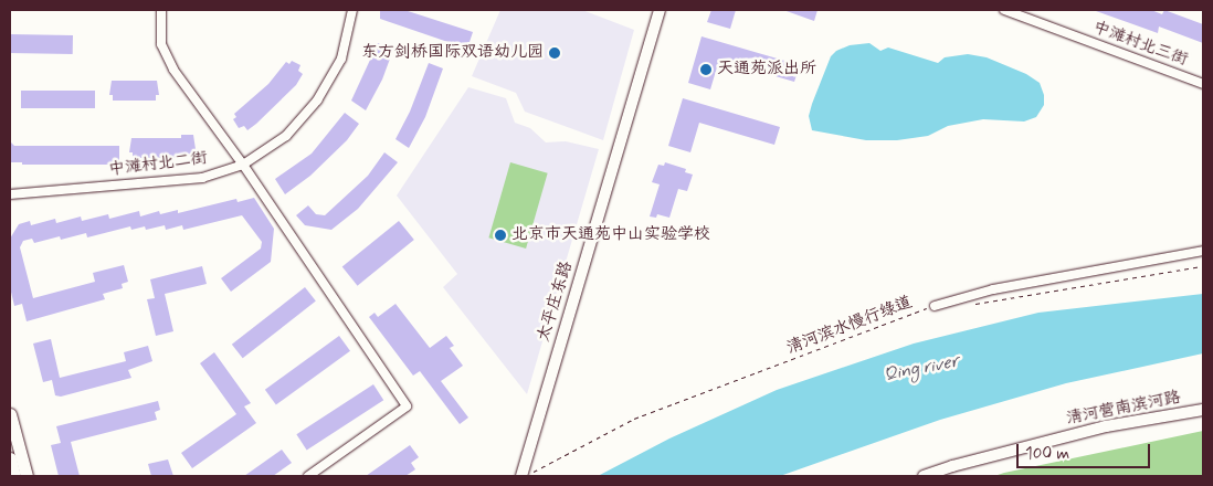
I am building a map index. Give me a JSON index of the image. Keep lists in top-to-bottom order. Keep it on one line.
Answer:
{"streets":{"street":["中滩村北三街","中滩村北二街","太平庄东路","清河营南滨河路"],"path":["清河滨水慢行绿道"]},"water":["Qing river"],"places":["东方剑桥国际双语幼儿园","天通苑派出所","北京市天通苑中山实验学校"],"scale_bar":"100 m"}
